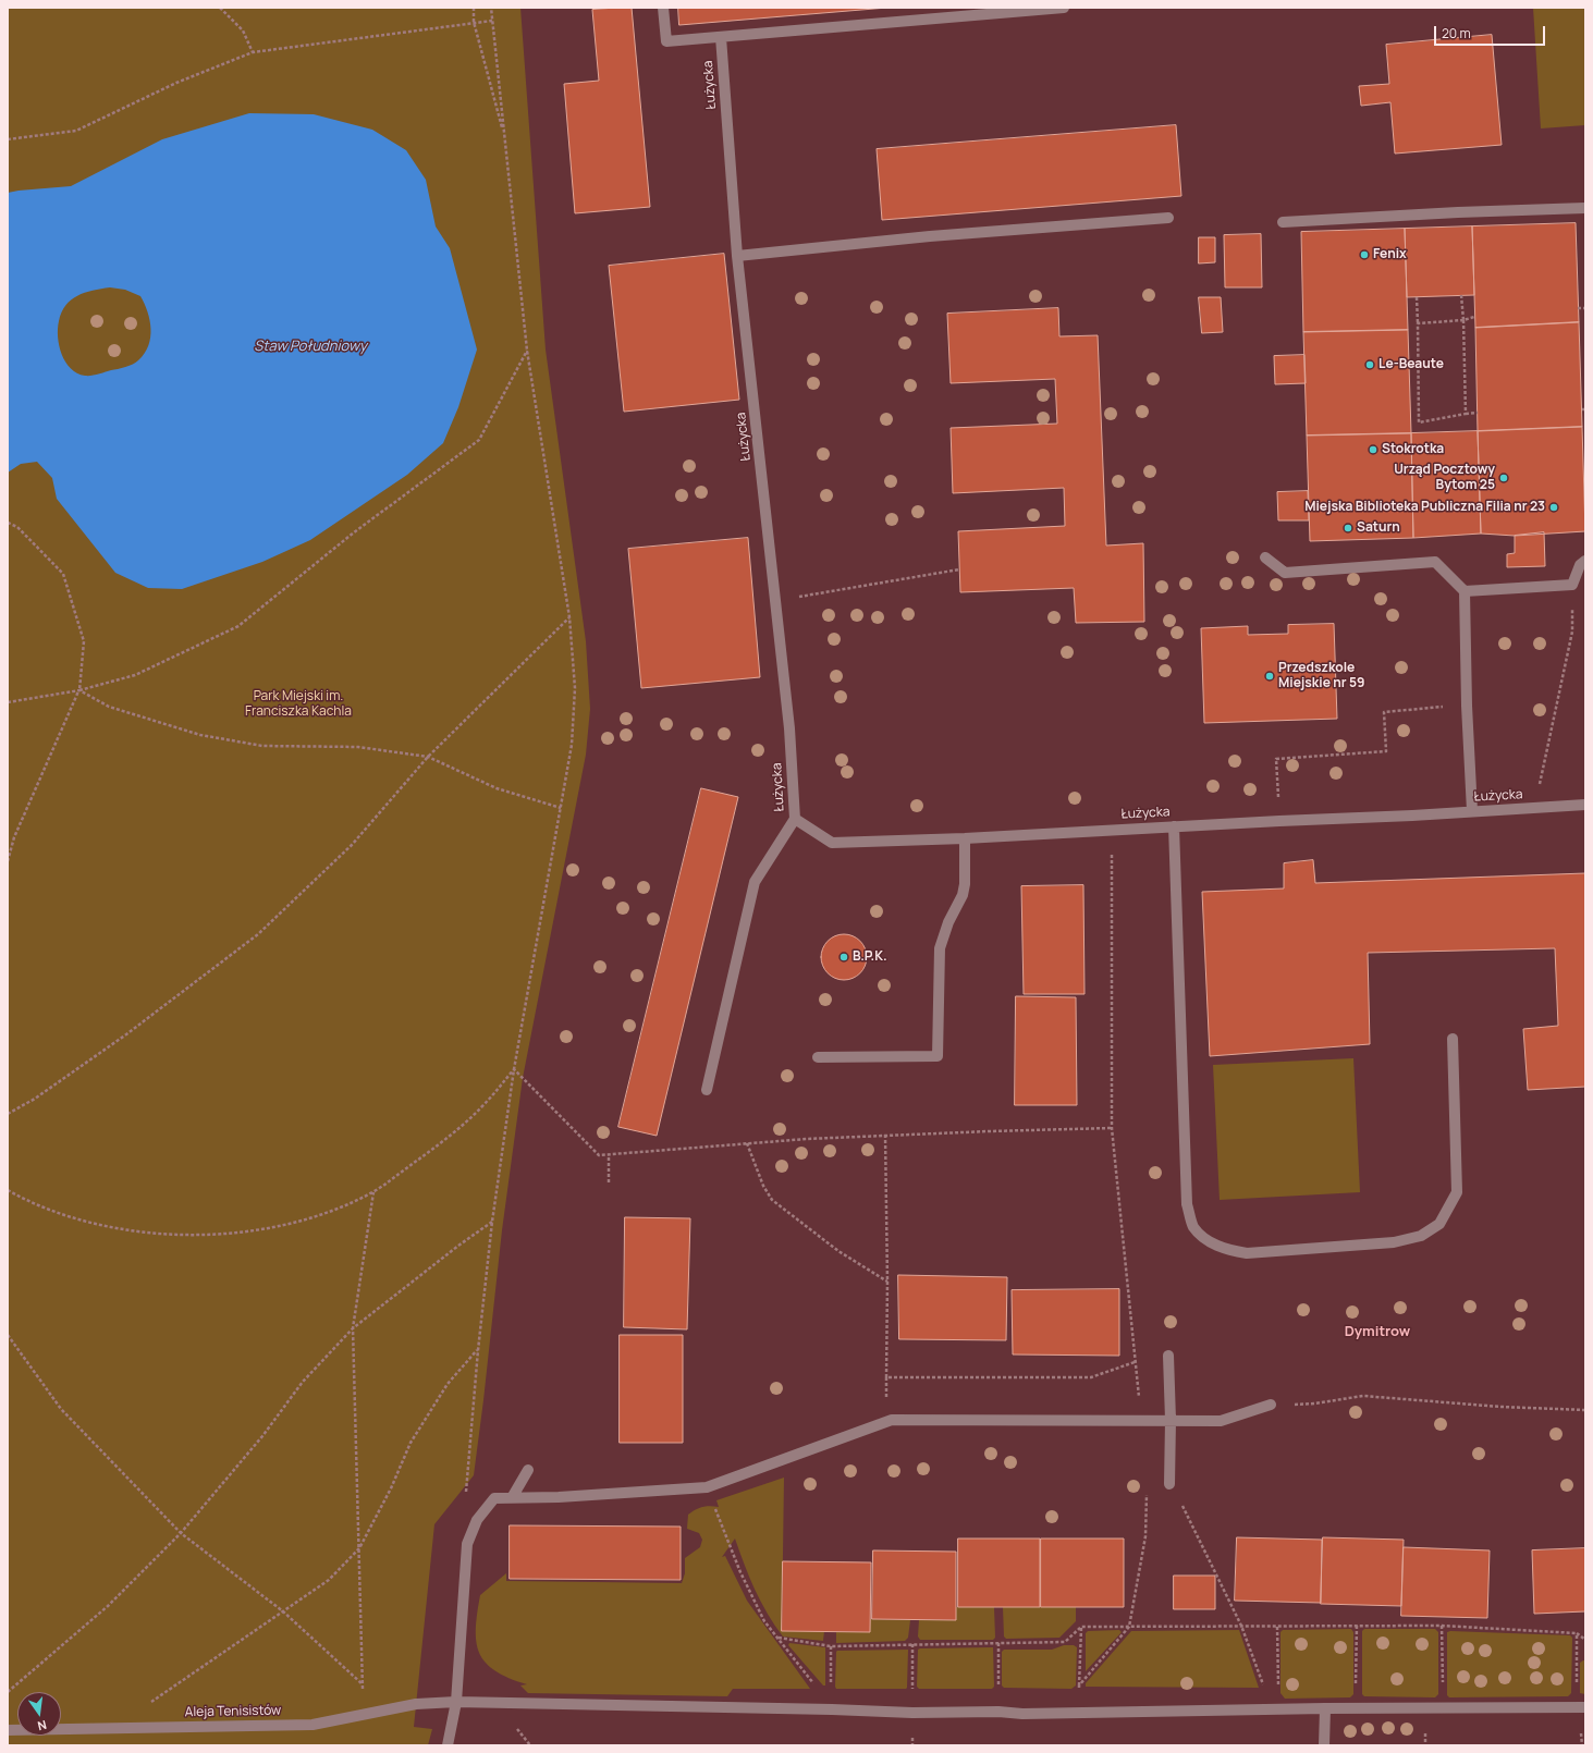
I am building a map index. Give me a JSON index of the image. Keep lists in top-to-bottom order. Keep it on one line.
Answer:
{"streets":{"street":["Łużycka","Aleja Tenisistów"]},"districts":["Dymitrow"],"water":["Staw Południowy"],"parks":["Park Miejski im. Franciszka Kachla"],"places":["Fenix","Le-Beaute","Stokrotka","Urząd Pocztowy Bytom 25","Miejska Biblioteka Publiczna Filia nr 23","Saturn","Przedszkole Miejskie nr 59","B.P.K."],"scale_bar":"20 m","north":"bottom"}
